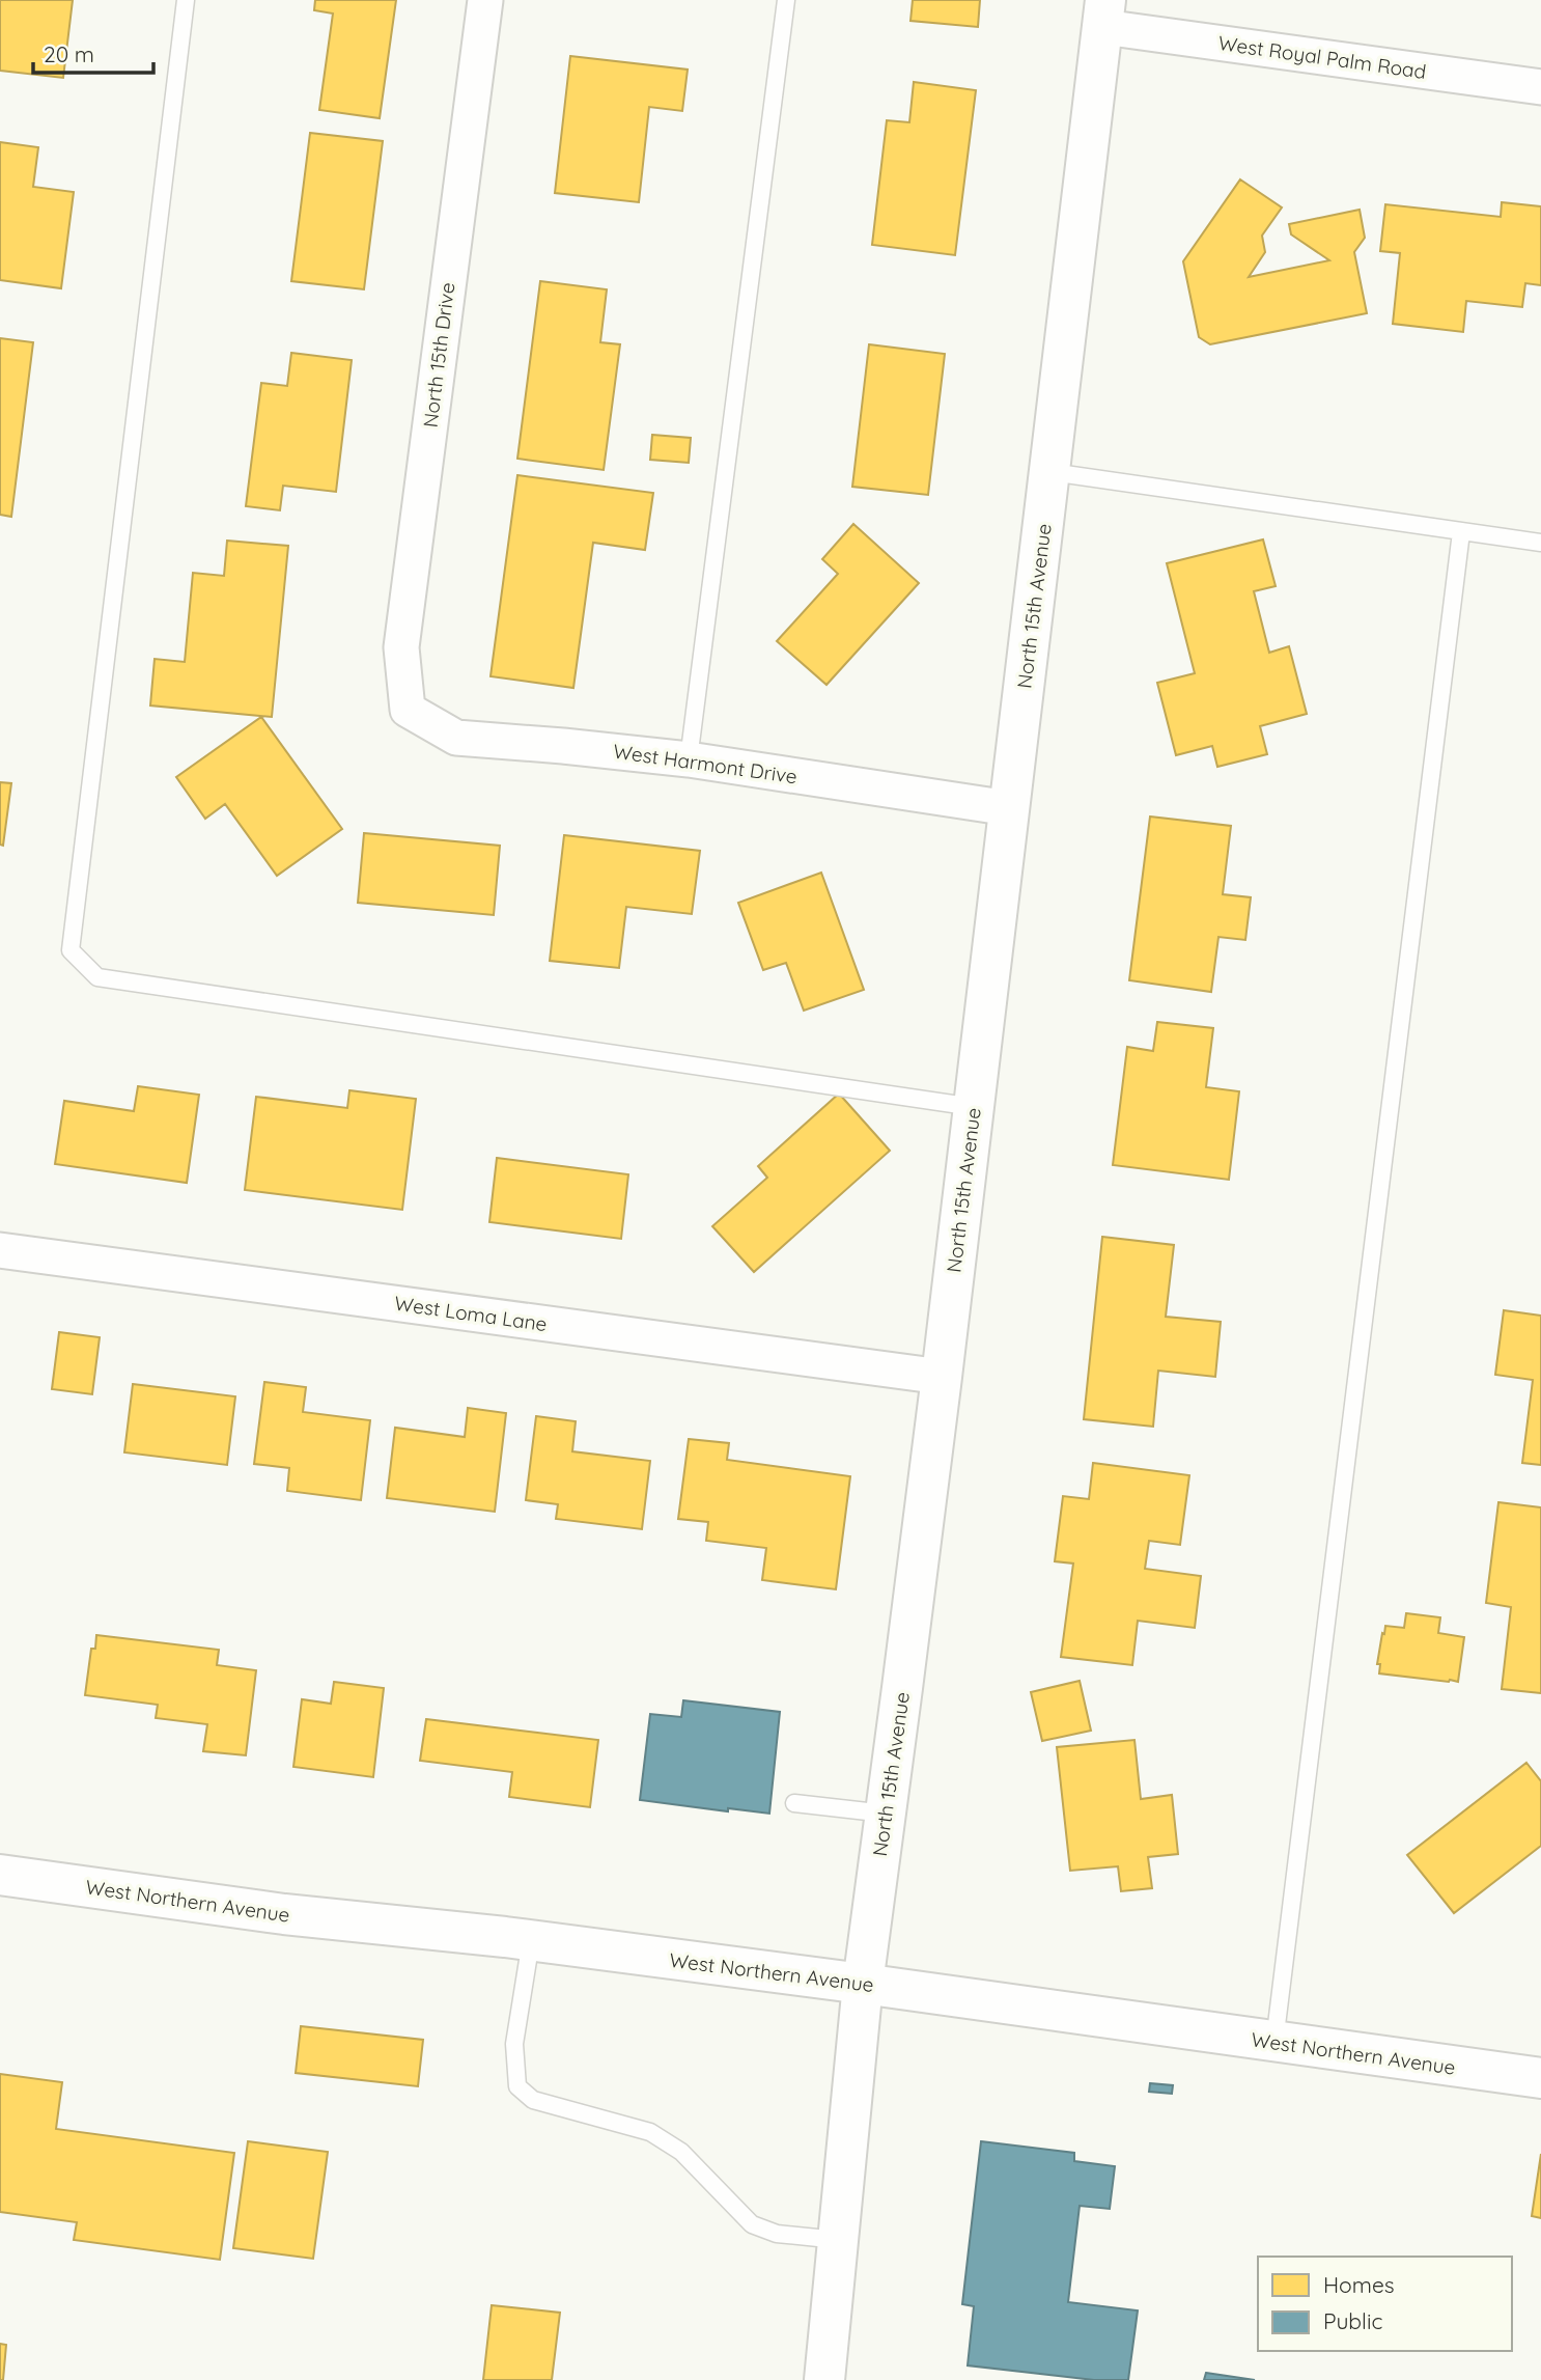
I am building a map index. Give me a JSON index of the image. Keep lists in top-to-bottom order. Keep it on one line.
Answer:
{"streets":{"street":["West Royal Palm Road","North 15th Drive","North 15th Avenue","West Harmont Drive","West Loma Lane","West Northern Avenue"]},"crossings":[["West Royal Palm Road","North 15th Avenue"],["North 15th Drive","West Harmont Drive"],["North 15th Avenue","West Harmont Drive"],["North 15th Avenue","West Loma Lane"],["North 15th Avenue","West Northern Avenue"]],"legend":["Homes","Public"],"scale_bar":"20 m"}
